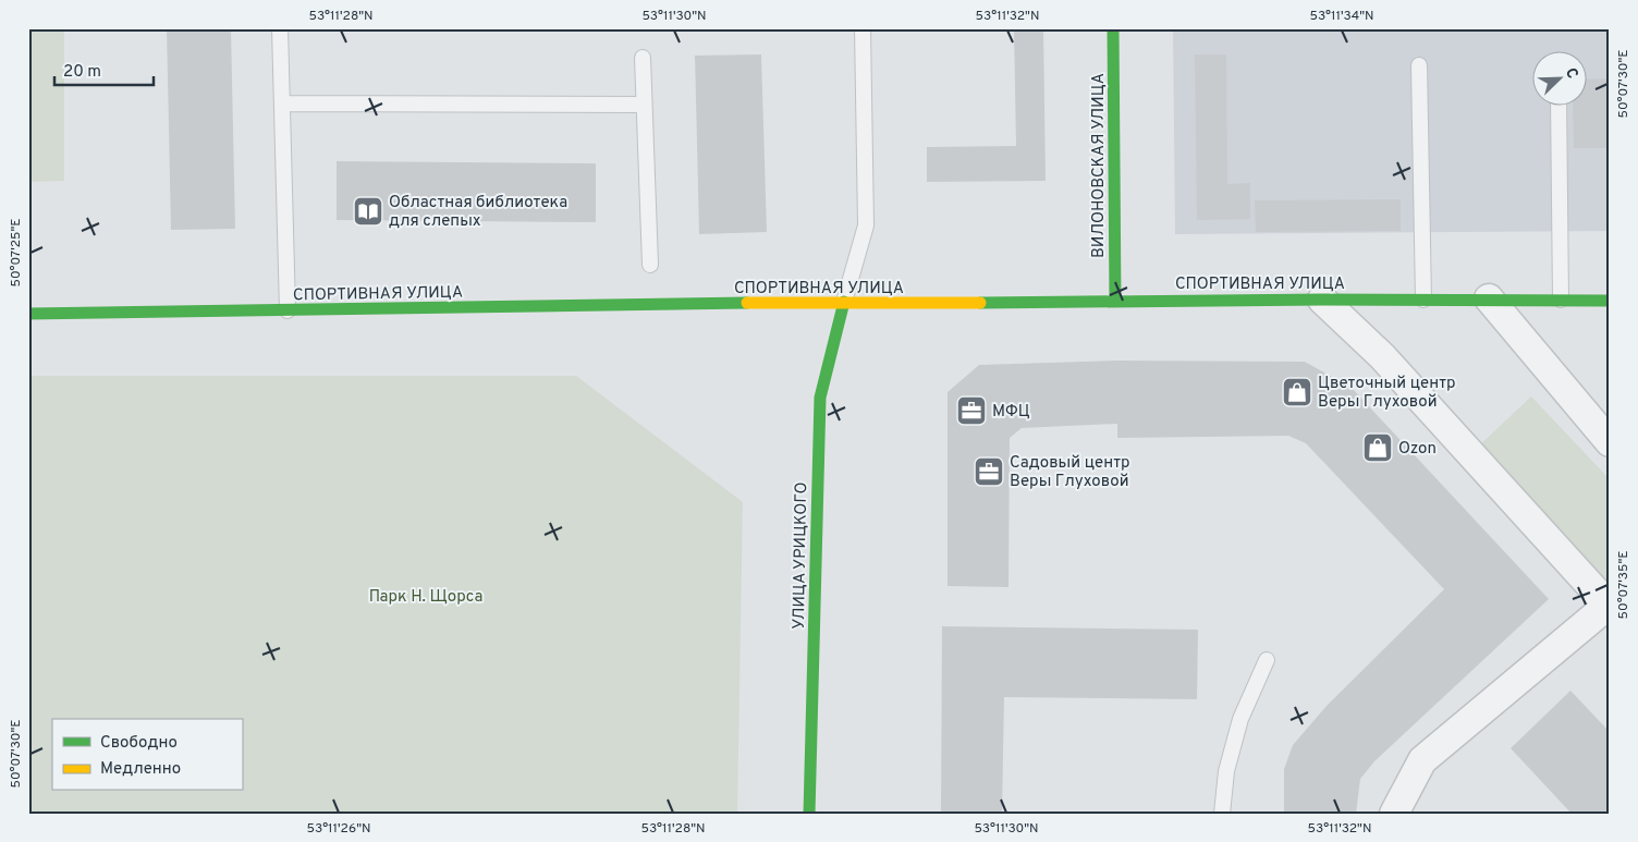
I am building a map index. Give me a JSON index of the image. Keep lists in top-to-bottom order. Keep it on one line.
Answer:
{"streets":{"main road":["ВИЛОНОВСКАЯ УЛИЦА","СПОРТИВНАЯ УЛИЦА","УЛИЦА УРИЦКОГО"]},"crossings":[["ВИЛОНОВСКАЯ УЛИЦА","СПОРТИВНАЯ УЛИЦА"],["СПОРТИВНАЯ УЛИЦА","УЛИЦА УРИЦКОГО"]],"parks":["Парк Н. Щорса"],"places":{"library":["Областная библиотека для слепых"],"shop":["Цветочный центр Веры Глуховой","Ozon"],"office":["МФЦ","Садовый центр Веры Глуховой"]},"legend":["Свободно","Медленно"],"scale_bar":"20 m","north":"top right","coordinates":["53°11'28\"N","53°11'30\"N","53°11'32\"N","53°11'34\"N","50°07'30\"E","50°07'25\"E","50°07'35\"E","53°11'26\"N"]}
